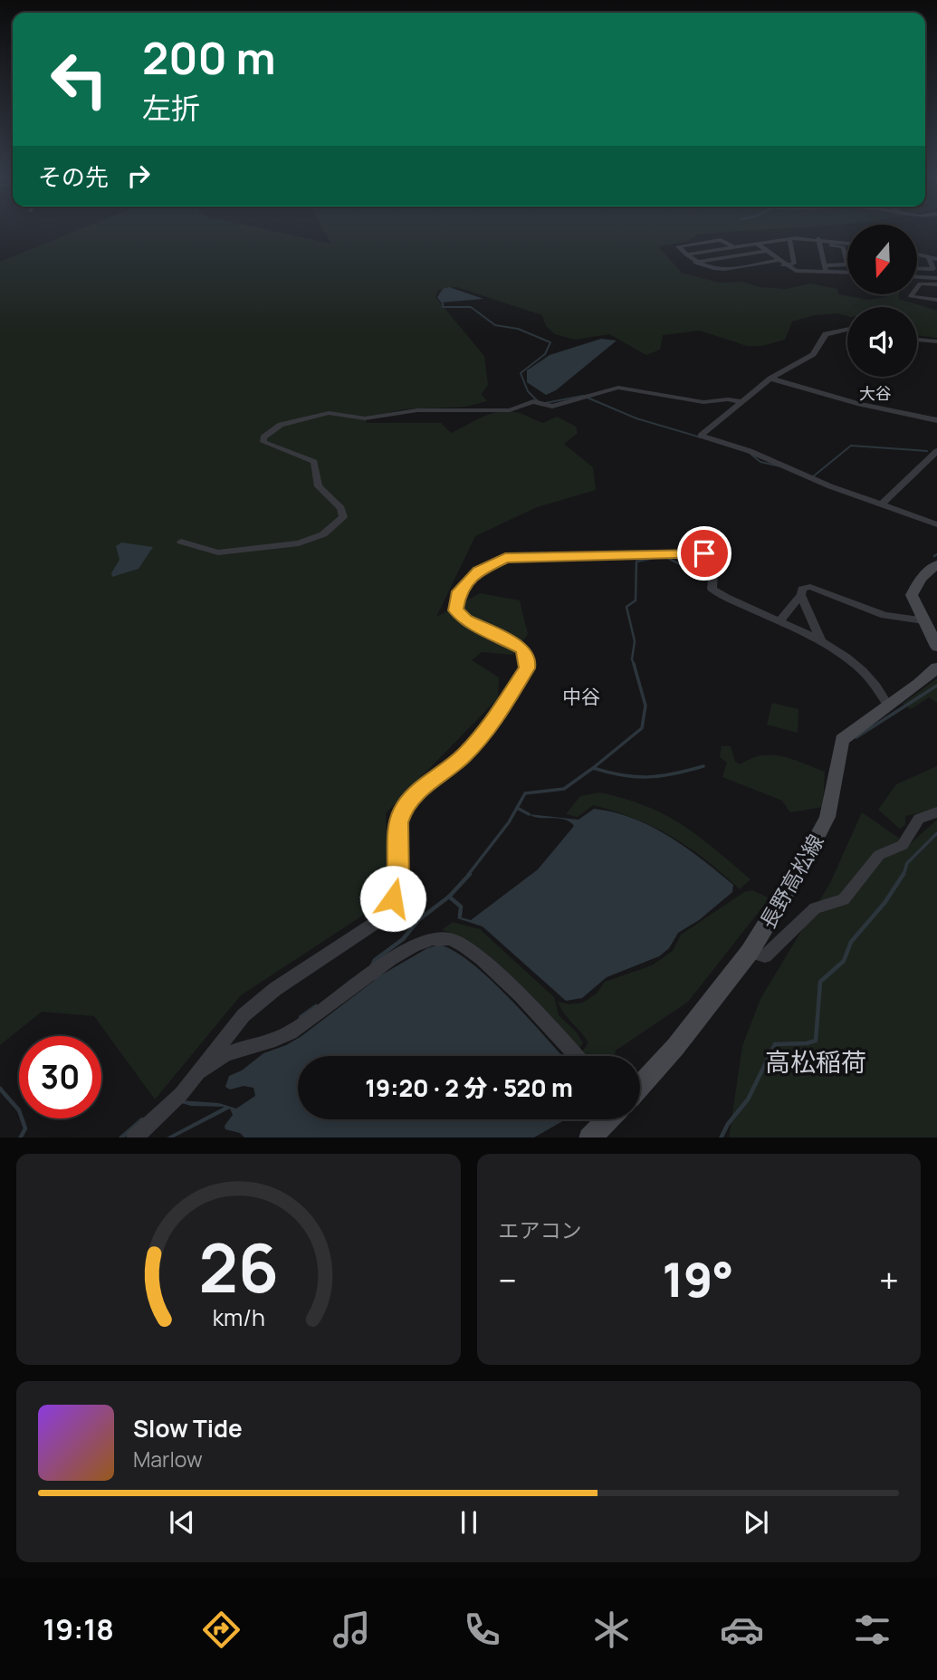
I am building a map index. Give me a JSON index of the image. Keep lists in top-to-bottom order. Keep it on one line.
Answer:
{"streets":{"main road":["長野高松線"]},"districts":["大谷","中谷","高松稲荷"],"north":"bottom","page":{"turn":["200 m","左折"],"then":"その先","limit":"30","trip":"19:20 · 2 分 · 520 m","tile":"エアコン","heat":["−","19°","+"],"song":["Slow Tide","Marlow"],"tabs":"19:18","gauge":["26","km/h"]}}
